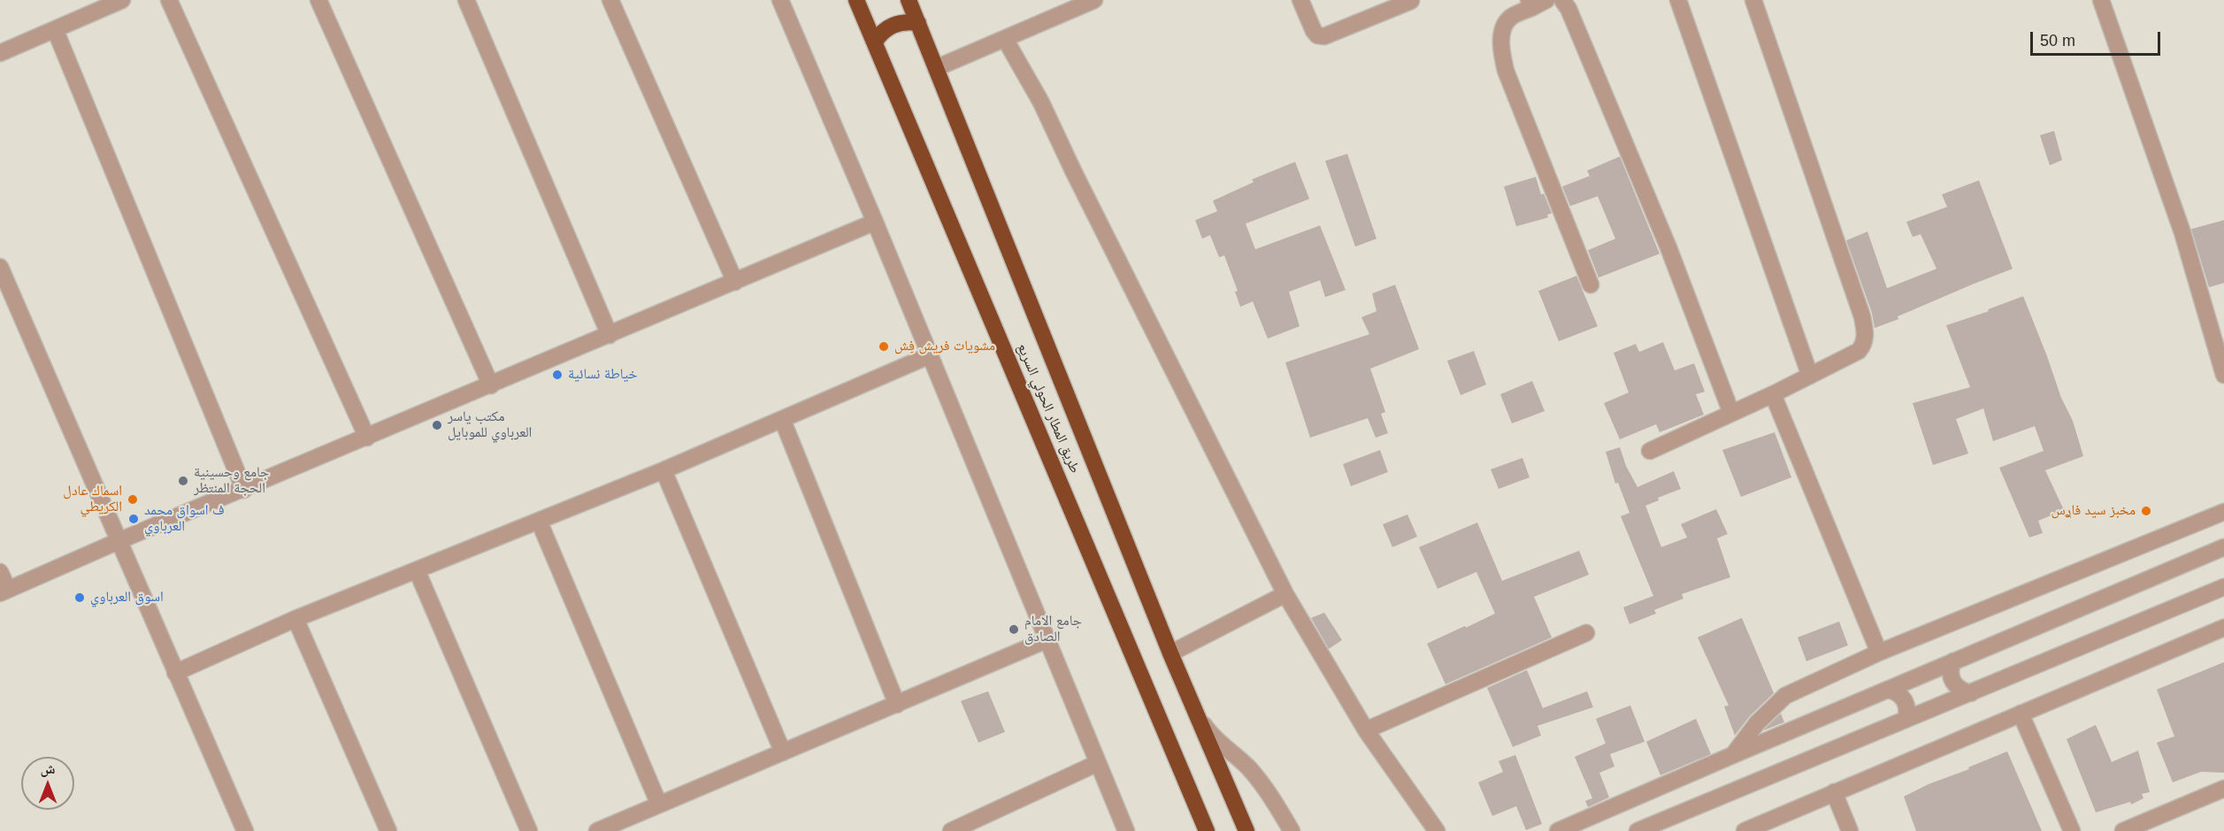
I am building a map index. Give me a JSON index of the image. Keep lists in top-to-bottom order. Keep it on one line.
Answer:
{"streets":{"highway":["طريق المطار الحولي السريع"]},"places":["مشويات فريش فِش","خياطة نسائية","مكتب ياسر العرباوي للموبايل","جامع وحسينية الحجة المنتظر","اسماك عادل الكريطي","مخبز سيد فاࢪس","ف اسواق محمد العرباوي","اسوق العرباوي","جامع الامام الصادق"],"scale_bar":"50 m","north":"top"}
